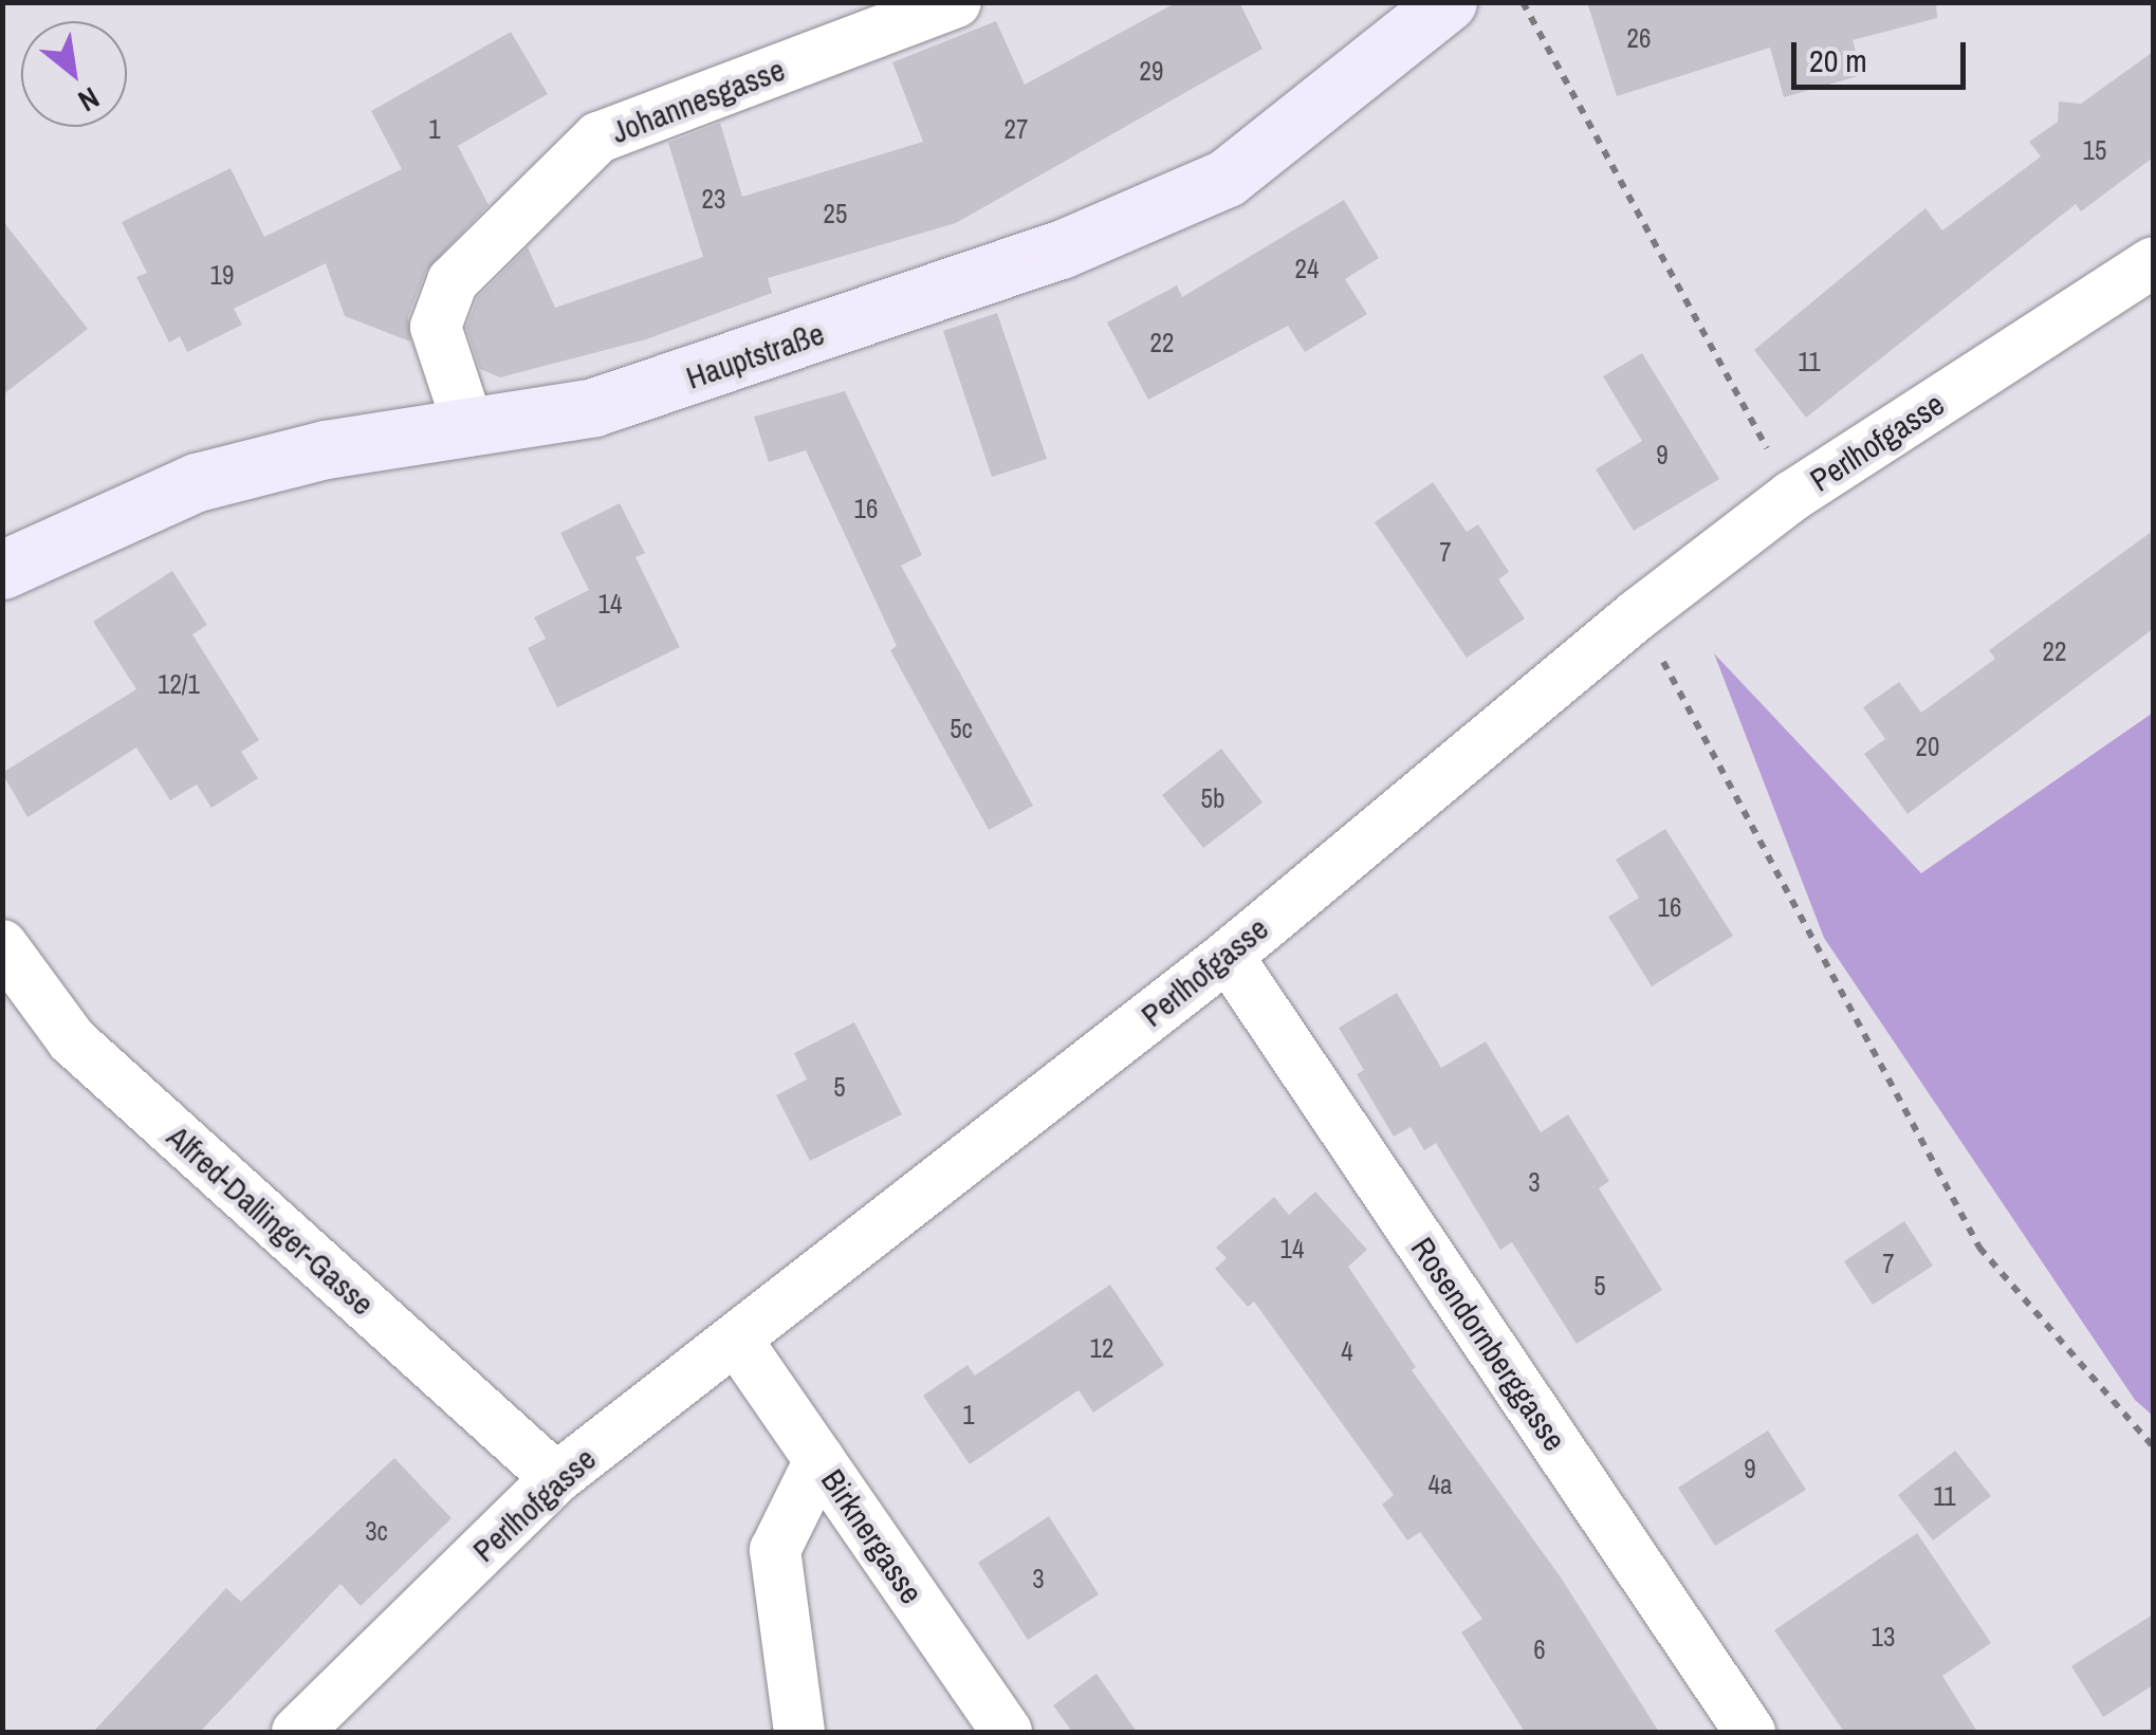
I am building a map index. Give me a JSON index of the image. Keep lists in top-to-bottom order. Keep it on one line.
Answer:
{"streets":{"main road":["Hauptstraße"],"street":["Johannesgasse","Perlhofgasse","Alfred-Dallinger-Gasse","Rosendornberggasse","Birknergasse"]},"crossings":[["Johannesgasse","Hauptstraße"],["Perlhofgasse","Alfred-Dallinger-Gasse"],["Perlhofgasse","Rosendornberggasse"],["Perlhofgasse","Birknergasse"]],"house_numbers":["26","29","1","27","15","23","25","24","19","22","11","9","16","7","14","22","12/1","5c","20","5b","16","5","3","14","7","5","12","4","1","9","4a","11","3c","3","13","6"],"scale_bar":"20 m","north":"bottom right"}
